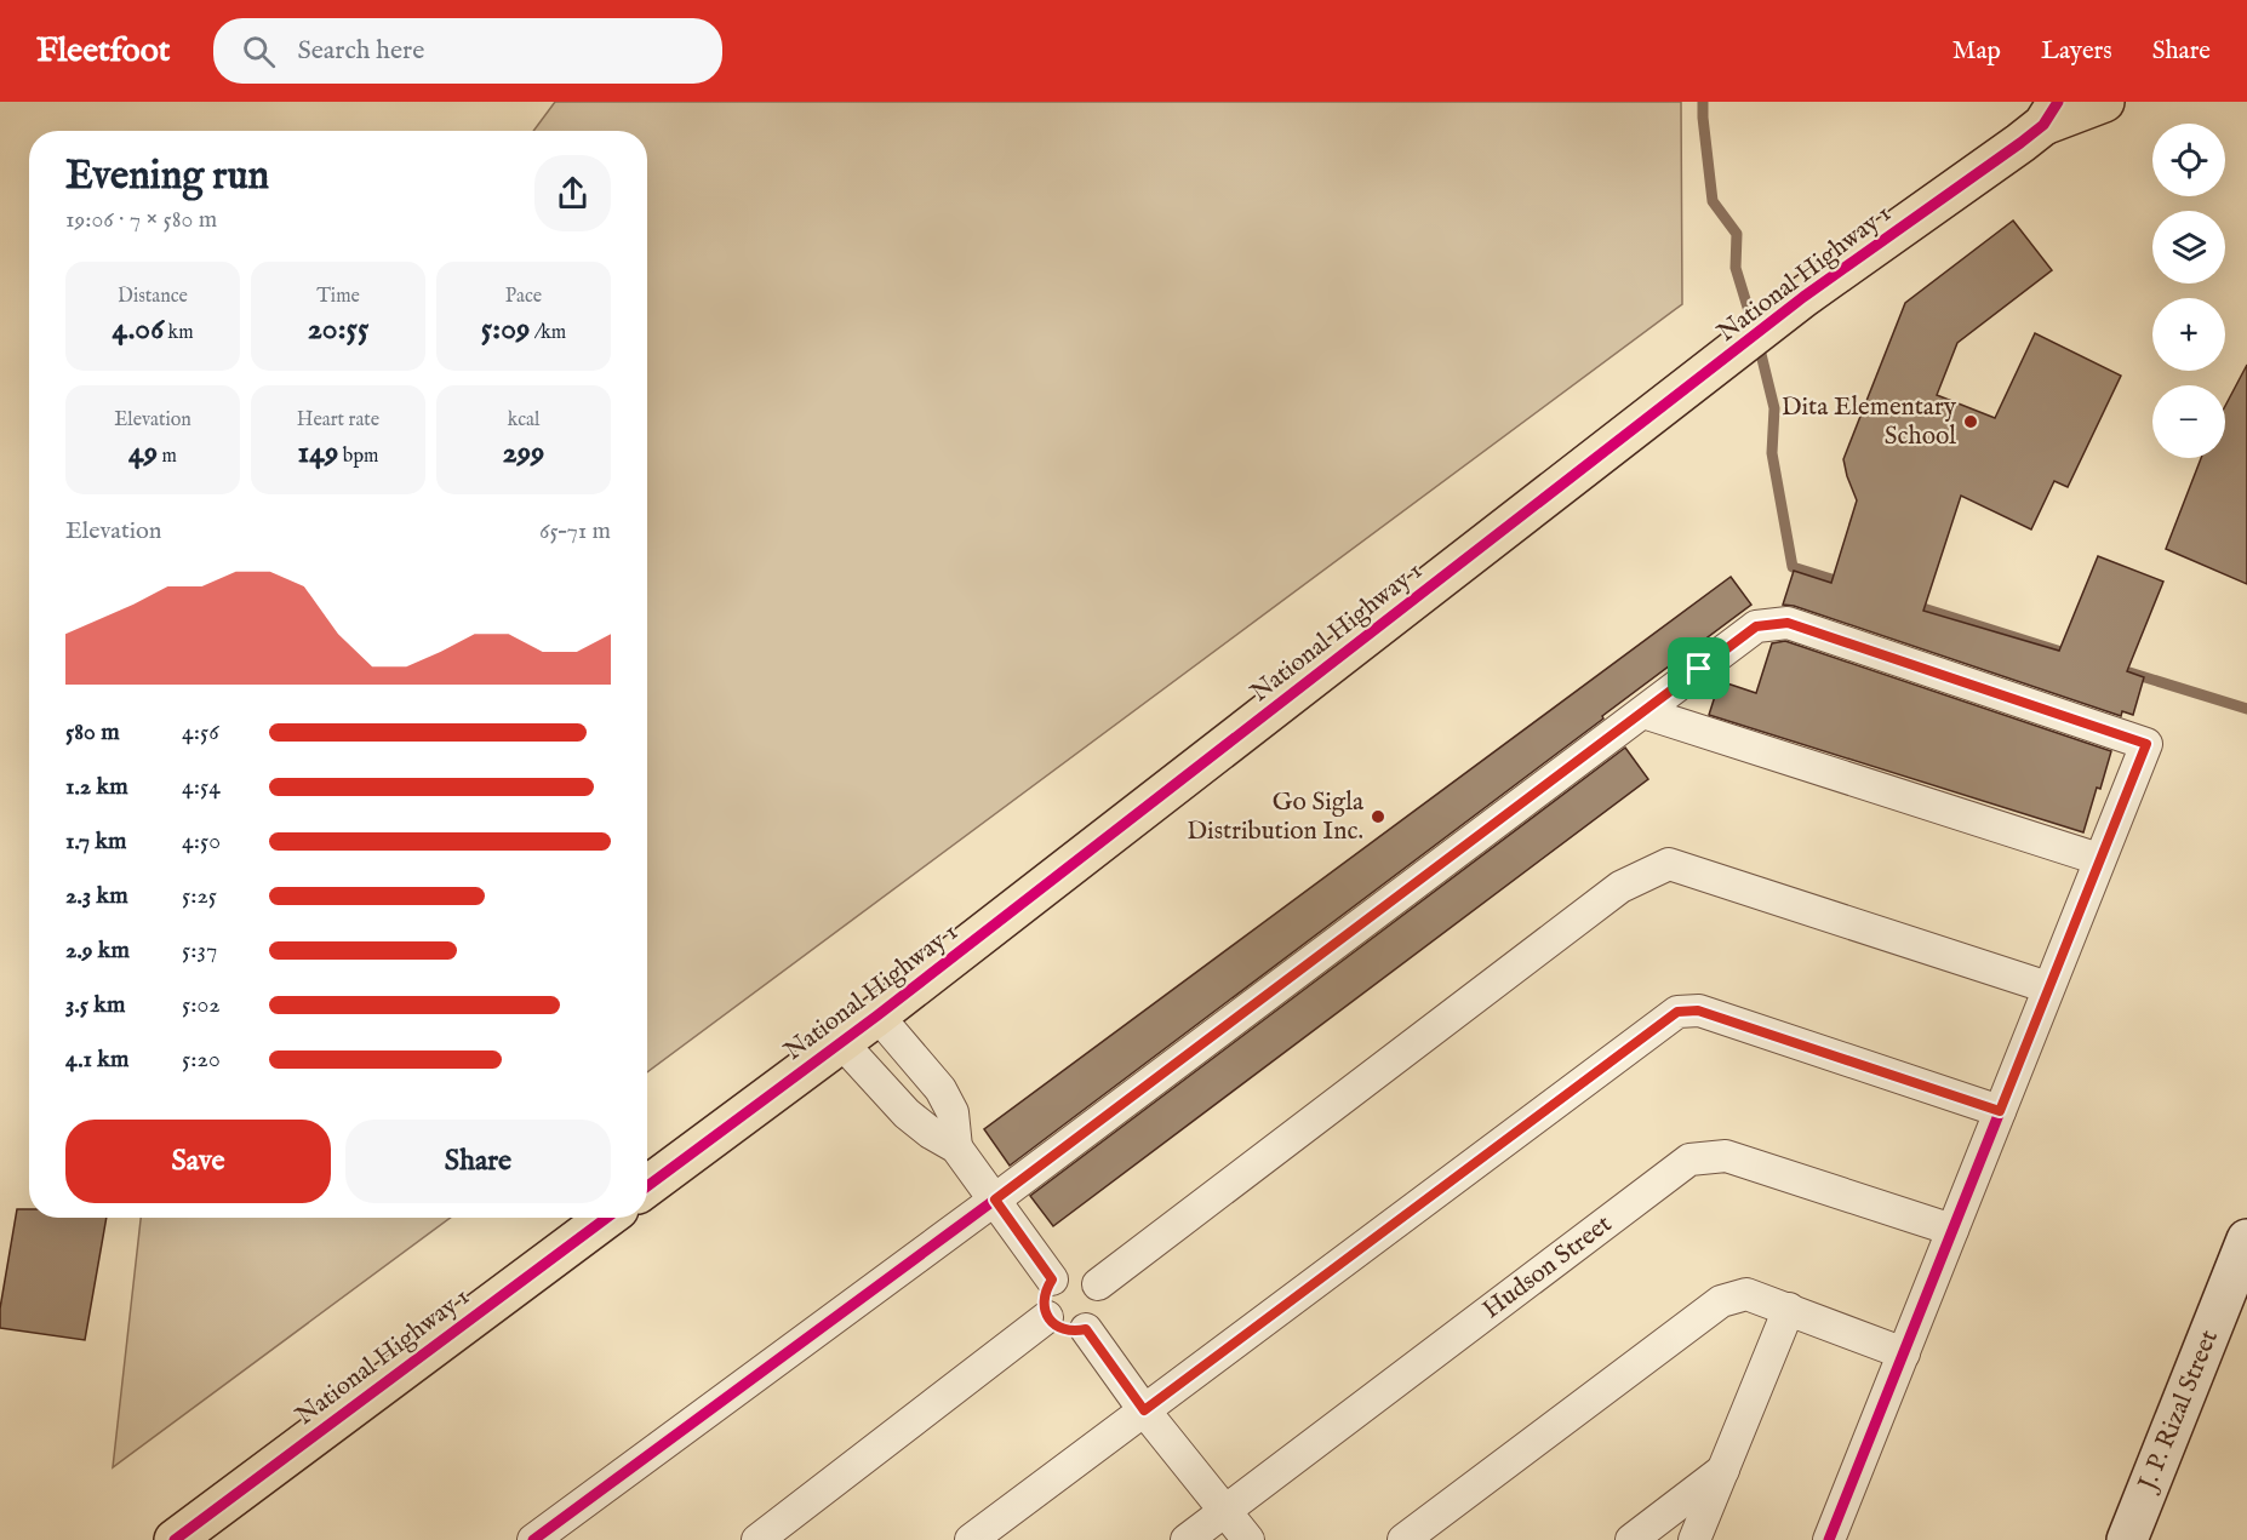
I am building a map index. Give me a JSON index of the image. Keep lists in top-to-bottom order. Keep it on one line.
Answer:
{"streets":{"highway":["National Highway 1"],"main road":["J. P. Rizal Street"],"street":["Hudson Street"]},"places":["Dita Elementary School","Go Sigla Distribution Inc."],"page":{"header":"Fleetfoot","search":"Search here","nav":["Map","Layers","Share"],"map_buttons":["+","−"],"heading":["Evening run","19:06 · 7 × 580 m"],"stats":[["Distance","4.06 km"],["Time","20:55"],["Pace","5:09 /km"],["Elevation","49 m"],["Heart rate","149 bpm"],["kcal","299"]],"chart":["Elevation","65–71 m"],"list":[{"name":"580 m","note":"4:56"},{"name":"1.2 km","note":"4:54"},{"name":"1.7 km","note":"4:50"},{"name":"2.3 km","note":"5:25"},{"name":"2.9 km","note":"5:37"},{"name":"3.5 km","note":"5:02"},{"name":"4.1 km","note":"5:20"}],"buttons":["Save","Share"]}}
